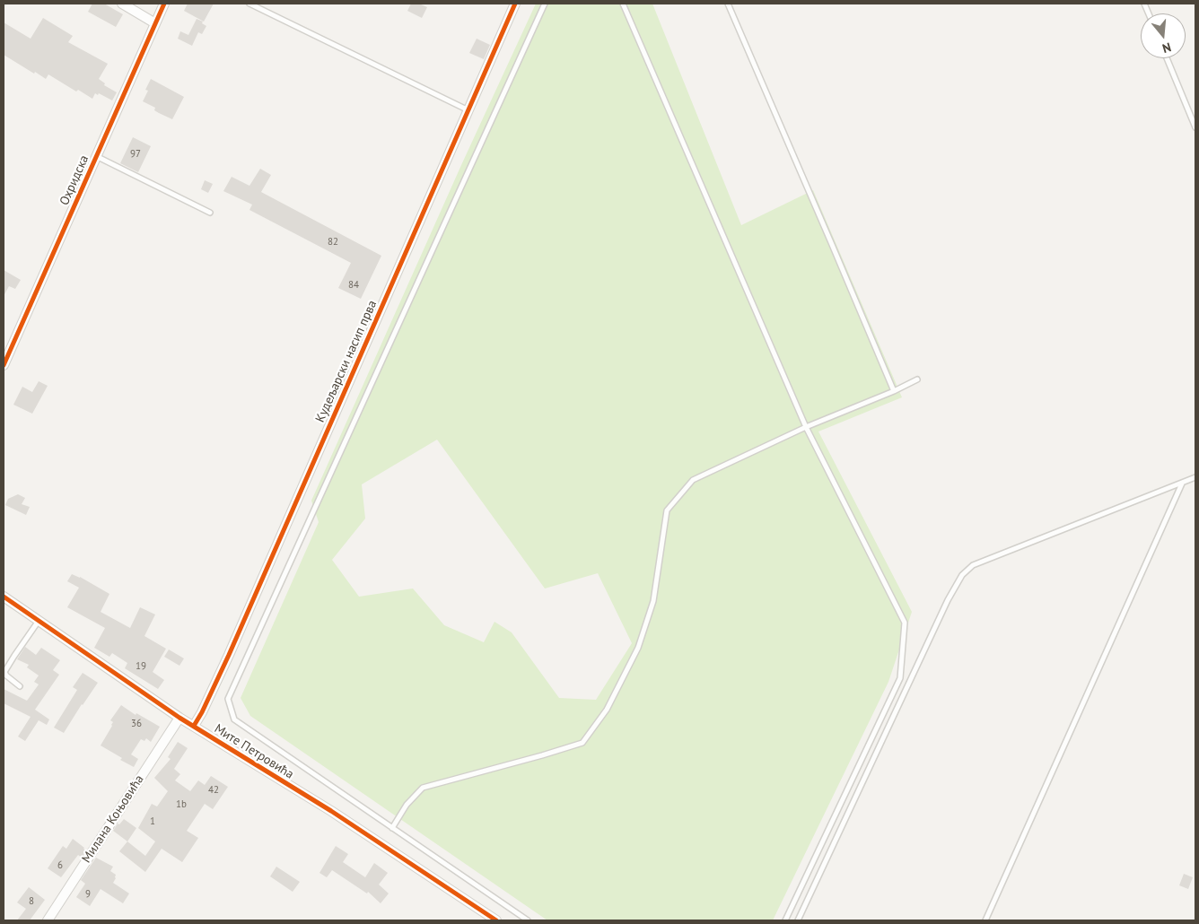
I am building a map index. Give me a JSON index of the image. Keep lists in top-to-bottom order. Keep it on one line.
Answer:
{"streets":{"street":["Охридска","Кудељарски насип прва","Мите Петровића","Милана Коњовића"]},"crossings":[["Кудељарски насип прва","Мите Петровића"],["Мите Петровића","Милана Коњовића"]],"house_numbers":["97","82","84","19","36","42","1b","1","6","9","8"],"north":"bottom"}
